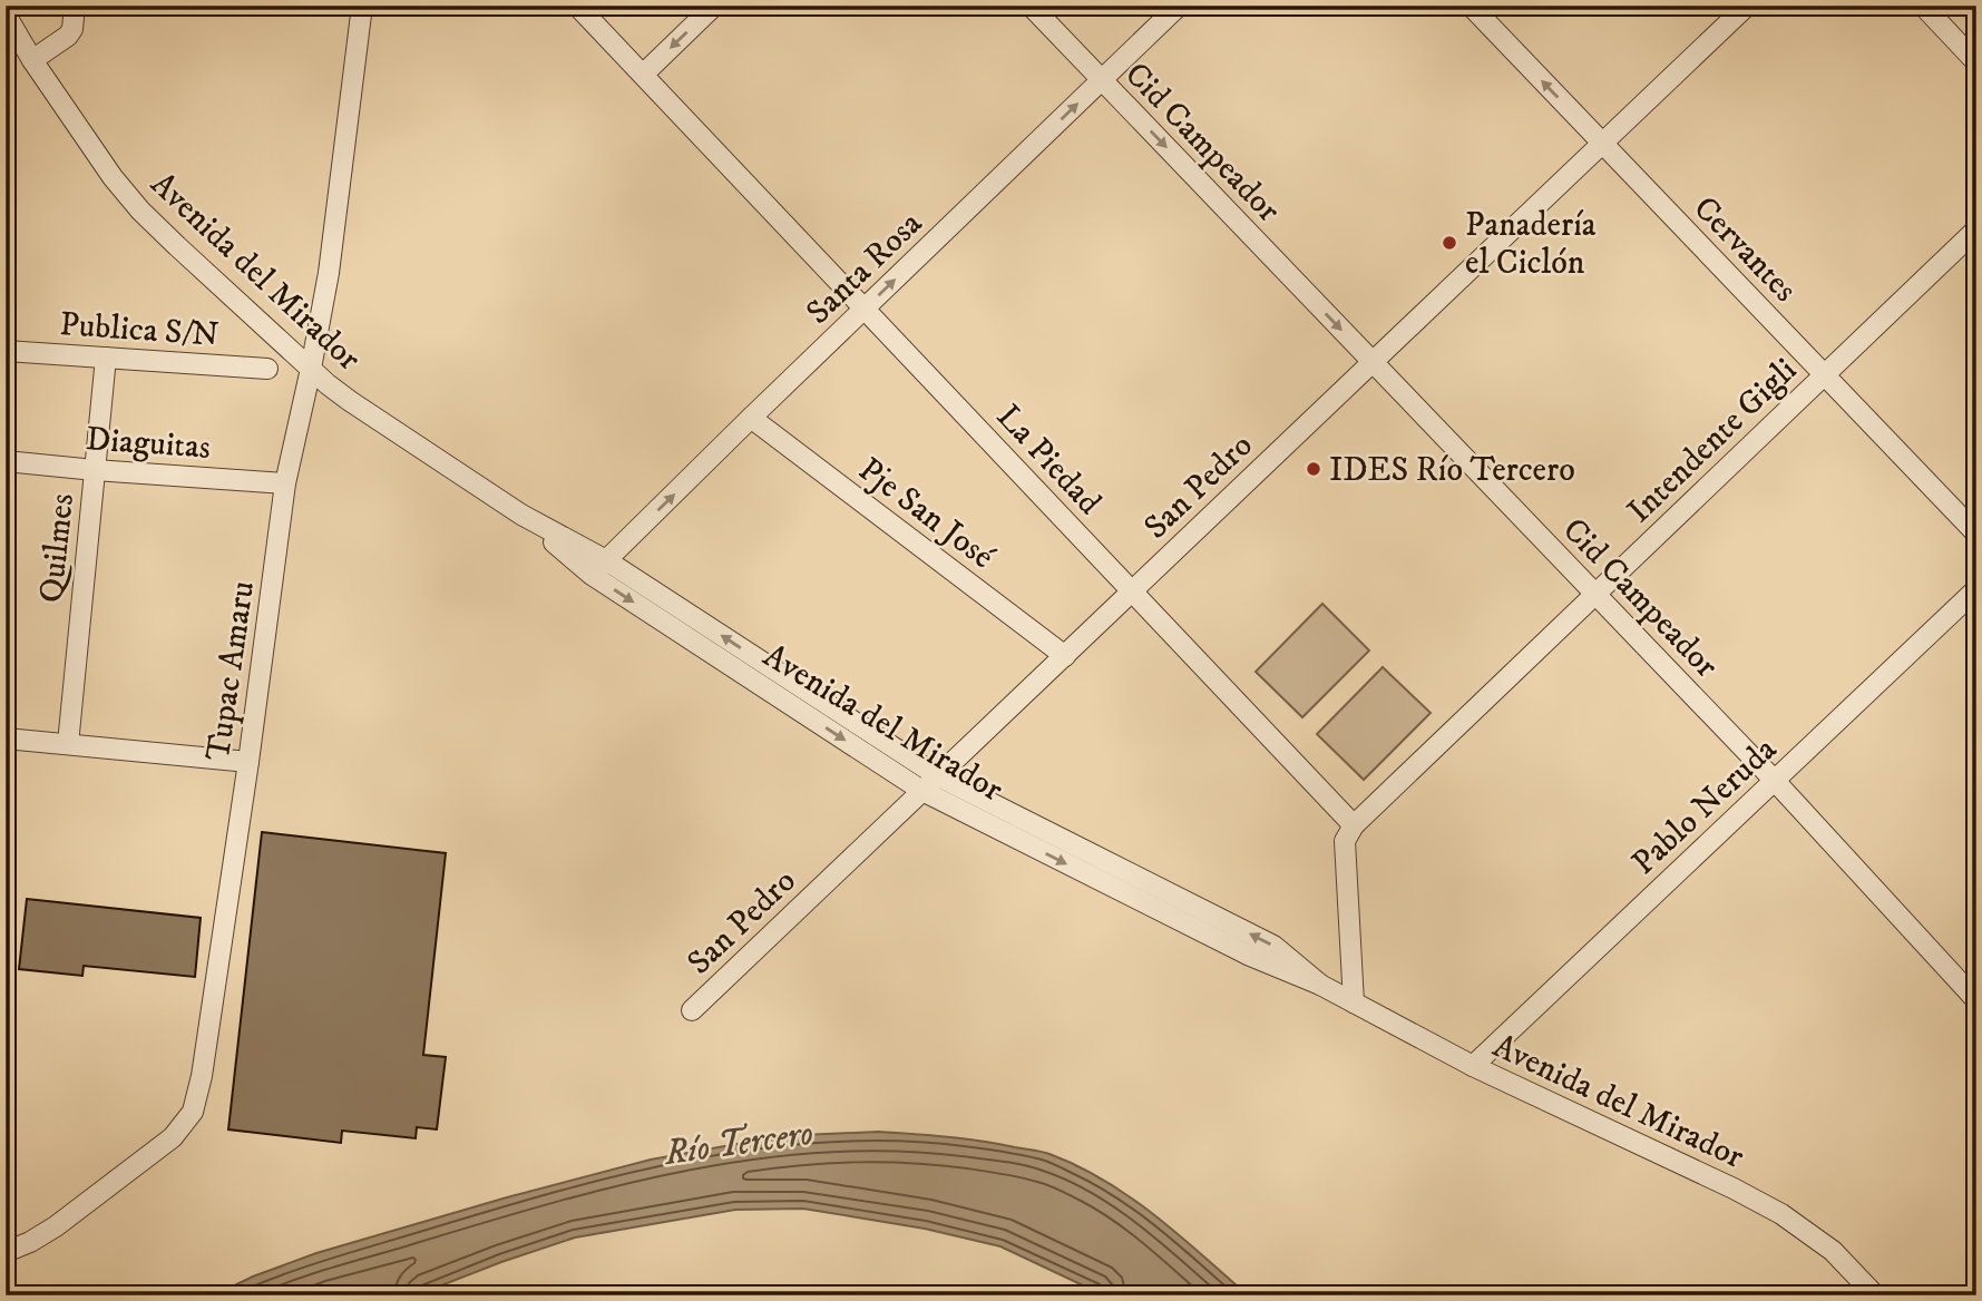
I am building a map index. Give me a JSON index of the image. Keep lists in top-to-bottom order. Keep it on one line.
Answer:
{"streets":{"street":["Cid Campeador","Cervantes","Santa Rosa","Avenida del Mirador","Publica S/N","Intendente Gigli","Diaguitas","La Piedad","San Pedro","Pje San José","Quilmes","Tupac Amaru","Pablo Neruda"]},"crossings":[["Cid Campeador","Santa Rosa"],["Cid Campeador","Intendente Gigli"],["Cid Campeador","San Pedro"],["Cid Campeador","Pablo Neruda"],["Cervantes","Intendente Gigli"],["Cervantes","San Pedro"],["Santa Rosa","Avenida del Mirador"],["Santa Rosa","La Piedad"],["Santa Rosa","Pje San José"],["Avenida del Mirador","San Pedro"],["Avenida del Mirador","Tupac Amaru"],["Avenida del Mirador","Pablo Neruda"],["Publica S/N","Quilmes"],["Intendente Gigli","La Piedad"],["Diaguitas","Quilmes"],["Diaguitas","Tupac Amaru"],["La Piedad","San Pedro"],["San Pedro","Pje San José"]],"one_way":["Santa Rosa"],"water":["Río Tercero"],"places":["Panadería el Ciclón","IDES Río Tercero"]}
